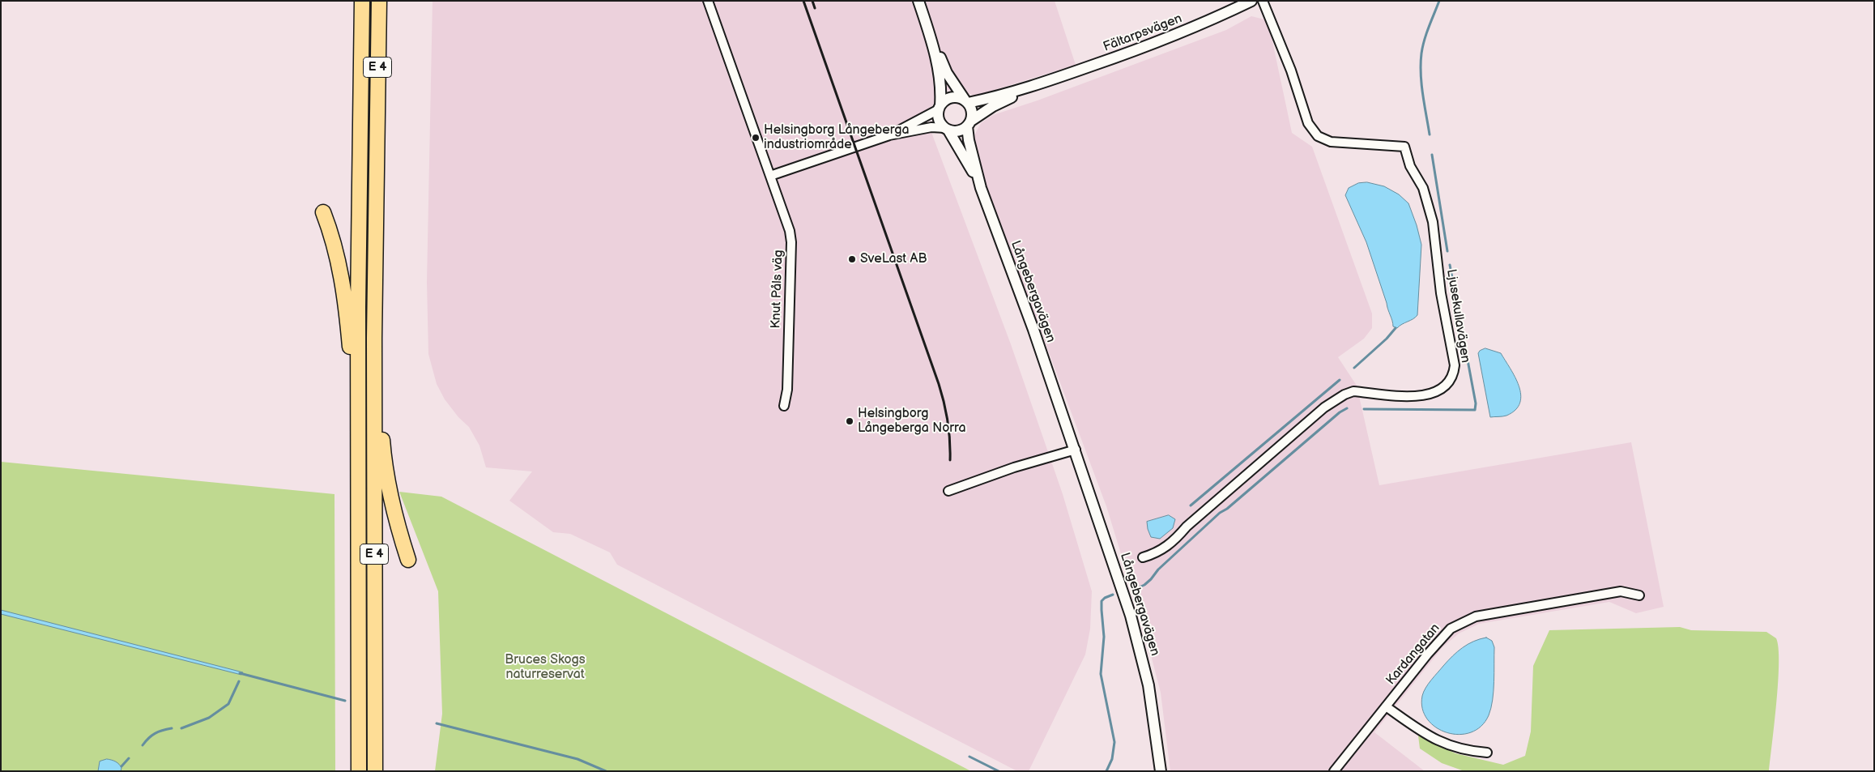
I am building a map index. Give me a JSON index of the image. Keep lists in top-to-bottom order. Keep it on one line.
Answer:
{"streets":{"highway":["E 4"],"street":["Fältarpsvägen","Knut Påls väg","Långebergavägen","Ljusekullavägen","Kardangatan"]},"crossings":[["Fältarpsvägen","Långebergavägen"]],"parks":["Bruces Skogs naturreservat"],"places":["Helsingborg Långeberga industriområde","SveLast AB","Helsingborg Långeberga Norra"]}
